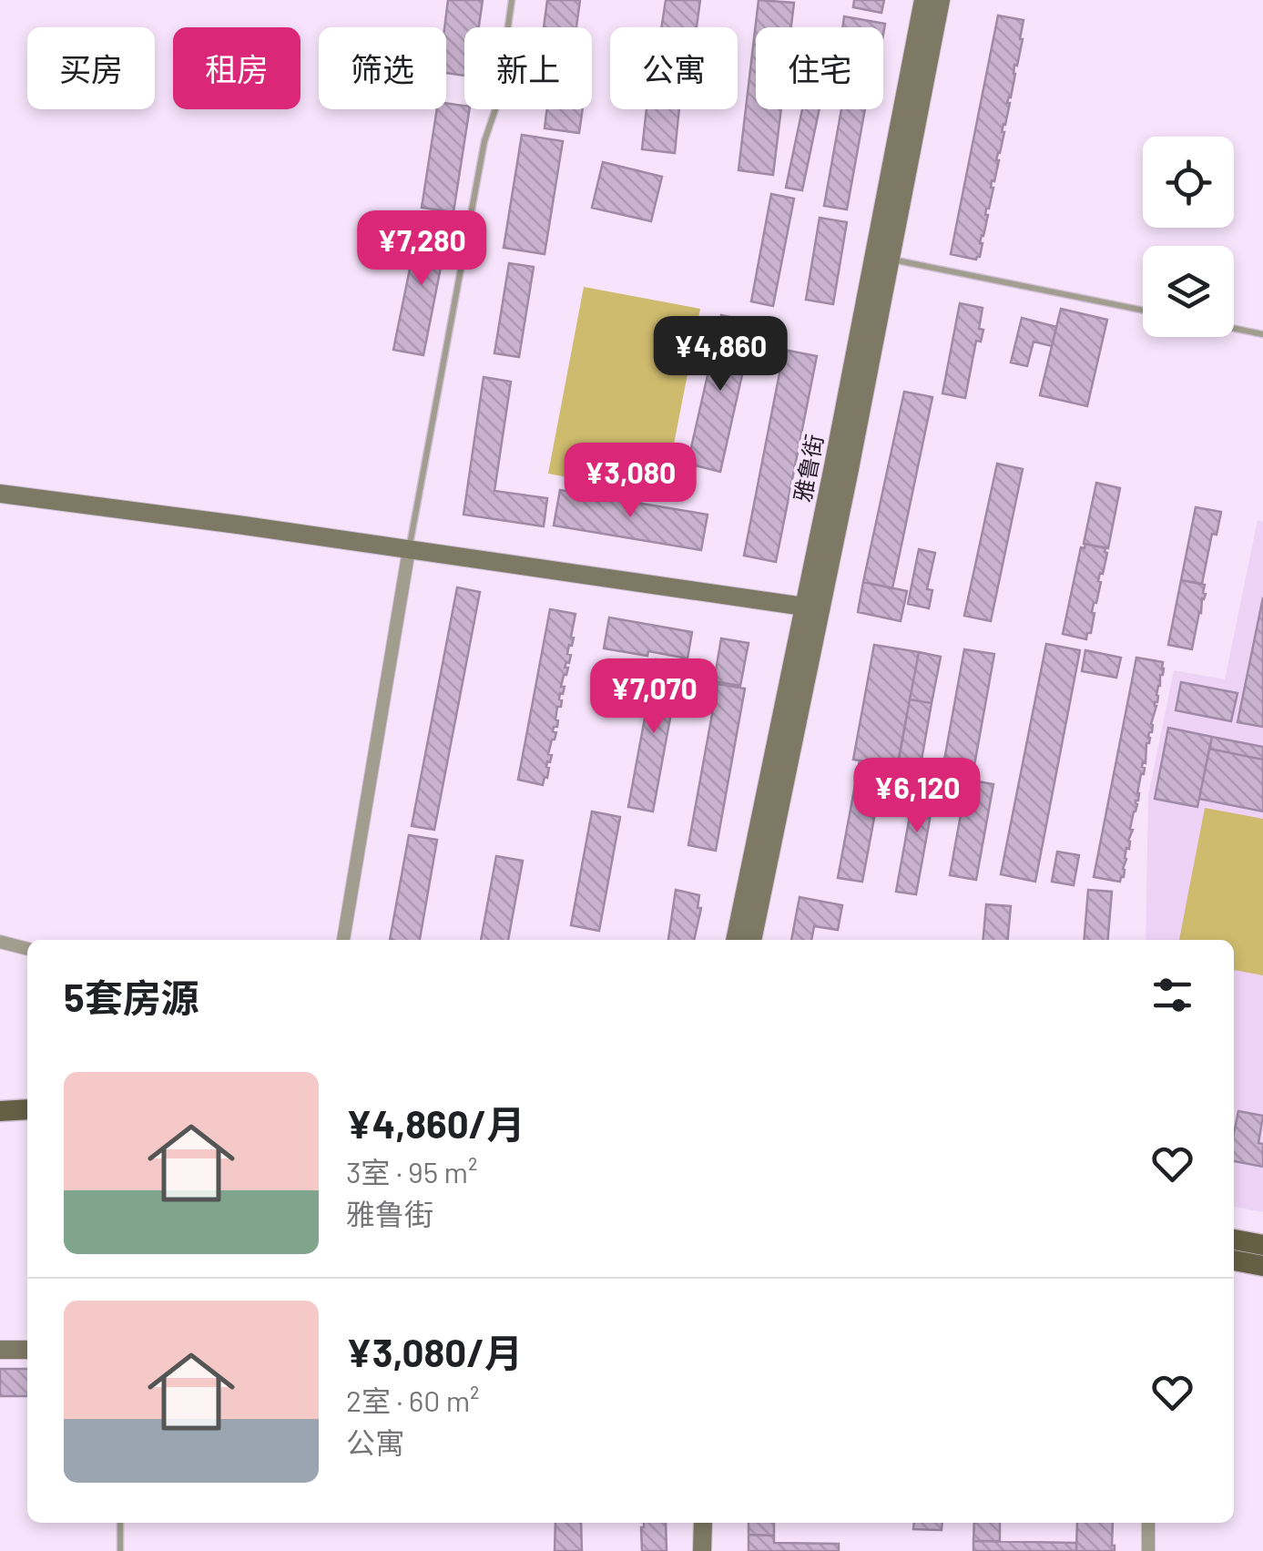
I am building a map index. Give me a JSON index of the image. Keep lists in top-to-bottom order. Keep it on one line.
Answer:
{"streets":{"main road":["雅鲁街"]},"page":{"chip":["买房","租房","筛选","新上","公寓","住宅"],"price":["¥7,280","¥4,860","¥3,080","¥7,070","¥6,120"],"heading":"5套房源","list":[{"name":"¥4,860/月","note":"3室 · 95 m² · 雅鲁街"},{"name":"¥3,080/月","note":"2室 · 60 m² · 公寓"}]}}
